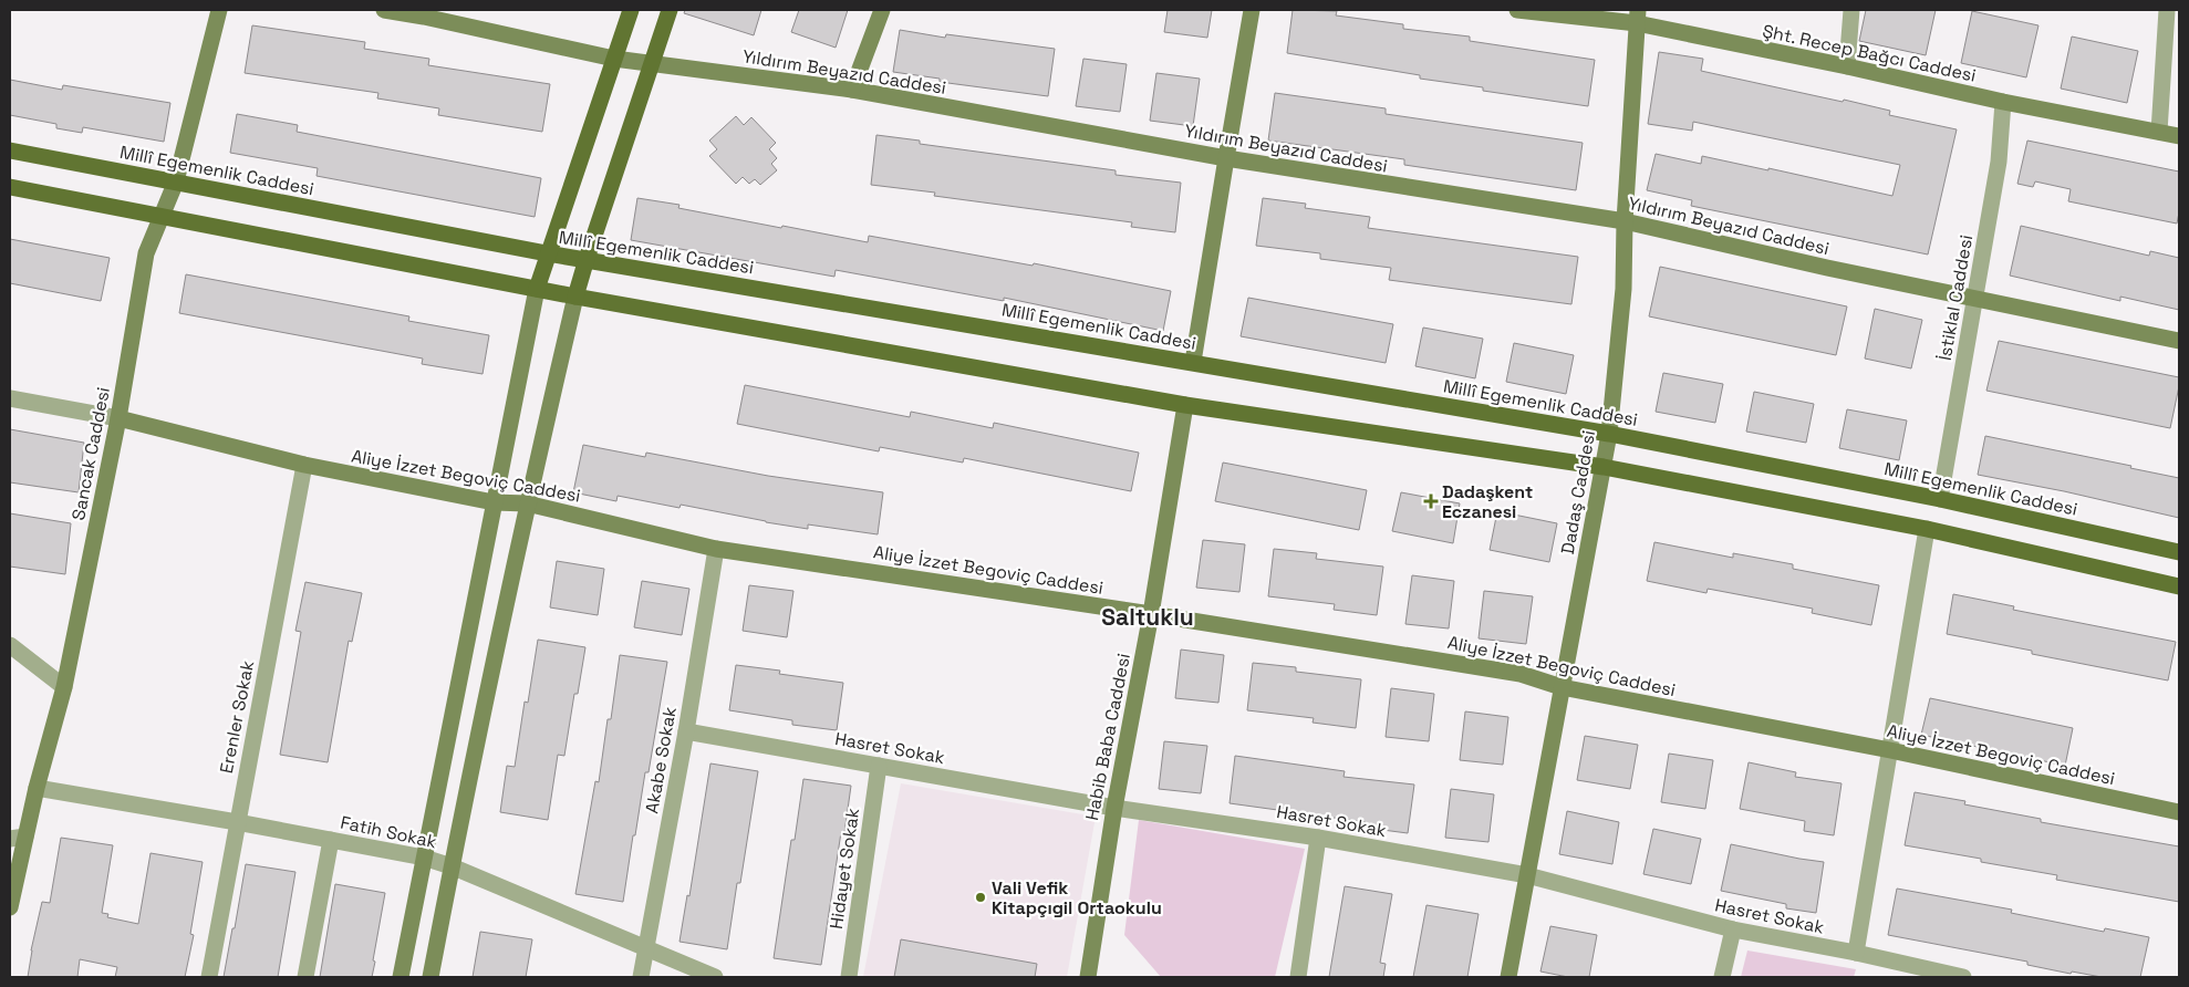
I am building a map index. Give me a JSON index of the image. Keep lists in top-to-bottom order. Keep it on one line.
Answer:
{"streets":{"main road":["Millî Egemenlik Caddesi"],"street":["Şht. Recep Bağcı Caddesi","Yıldırım Beyazıd Caddesi","İstiklal Caddesi","Sancak Caddesi","Aliye İzzet Begoviç Caddesi","Dadaş Caddesi","Erenler Sokak","Habib Baba Caddesi","Hasret Sokak","Akabe Sokak","Fatih Sokak","Hidayet Sokak"]},"crossings":[["Şht. Recep Bağcı Caddesi","İstiklal Caddesi"],["Şht. Recep Bağcı Caddesi","Dadaş Caddesi"],["Yıldırım Beyazıd Caddesi","İstiklal Caddesi"],["Yıldırım Beyazıd Caddesi","Dadaş Caddesi"],["Millî Egemenlik Caddesi","İstiklal Caddesi"],["Millî Egemenlik Caddesi","Sancak Caddesi"],["Millî Egemenlik Caddesi","Dadaş Caddesi"],["Sancak Caddesi","Aliye İzzet Begoviç Caddesi"],["Sancak Caddesi","Fatih Sokak"],["Aliye İzzet Begoviç Caddesi","Dadaş Caddesi"],["Aliye İzzet Begoviç Caddesi","Erenler Sokak"],["Aliye İzzet Begoviç Caddesi","Habib Baba Caddesi"],["Aliye İzzet Begoviç Caddesi","Akabe Sokak"],["Dadaş Caddesi","Hasret Sokak"],["Erenler Sokak","Fatih Sokak"],["Habib Baba Caddesi","Hasret Sokak"],["Hasret Sokak","Akabe Sokak"],["Hasret Sokak","Hidayet Sokak"],["Akabe Sokak","Fatih Sokak"]],"districts":["Saltuklu"],"places":{"health":["Dadaşkent Eczanesi"],"other":["Vali Vefik Kitapçıgil Ortaokulu"]}}
